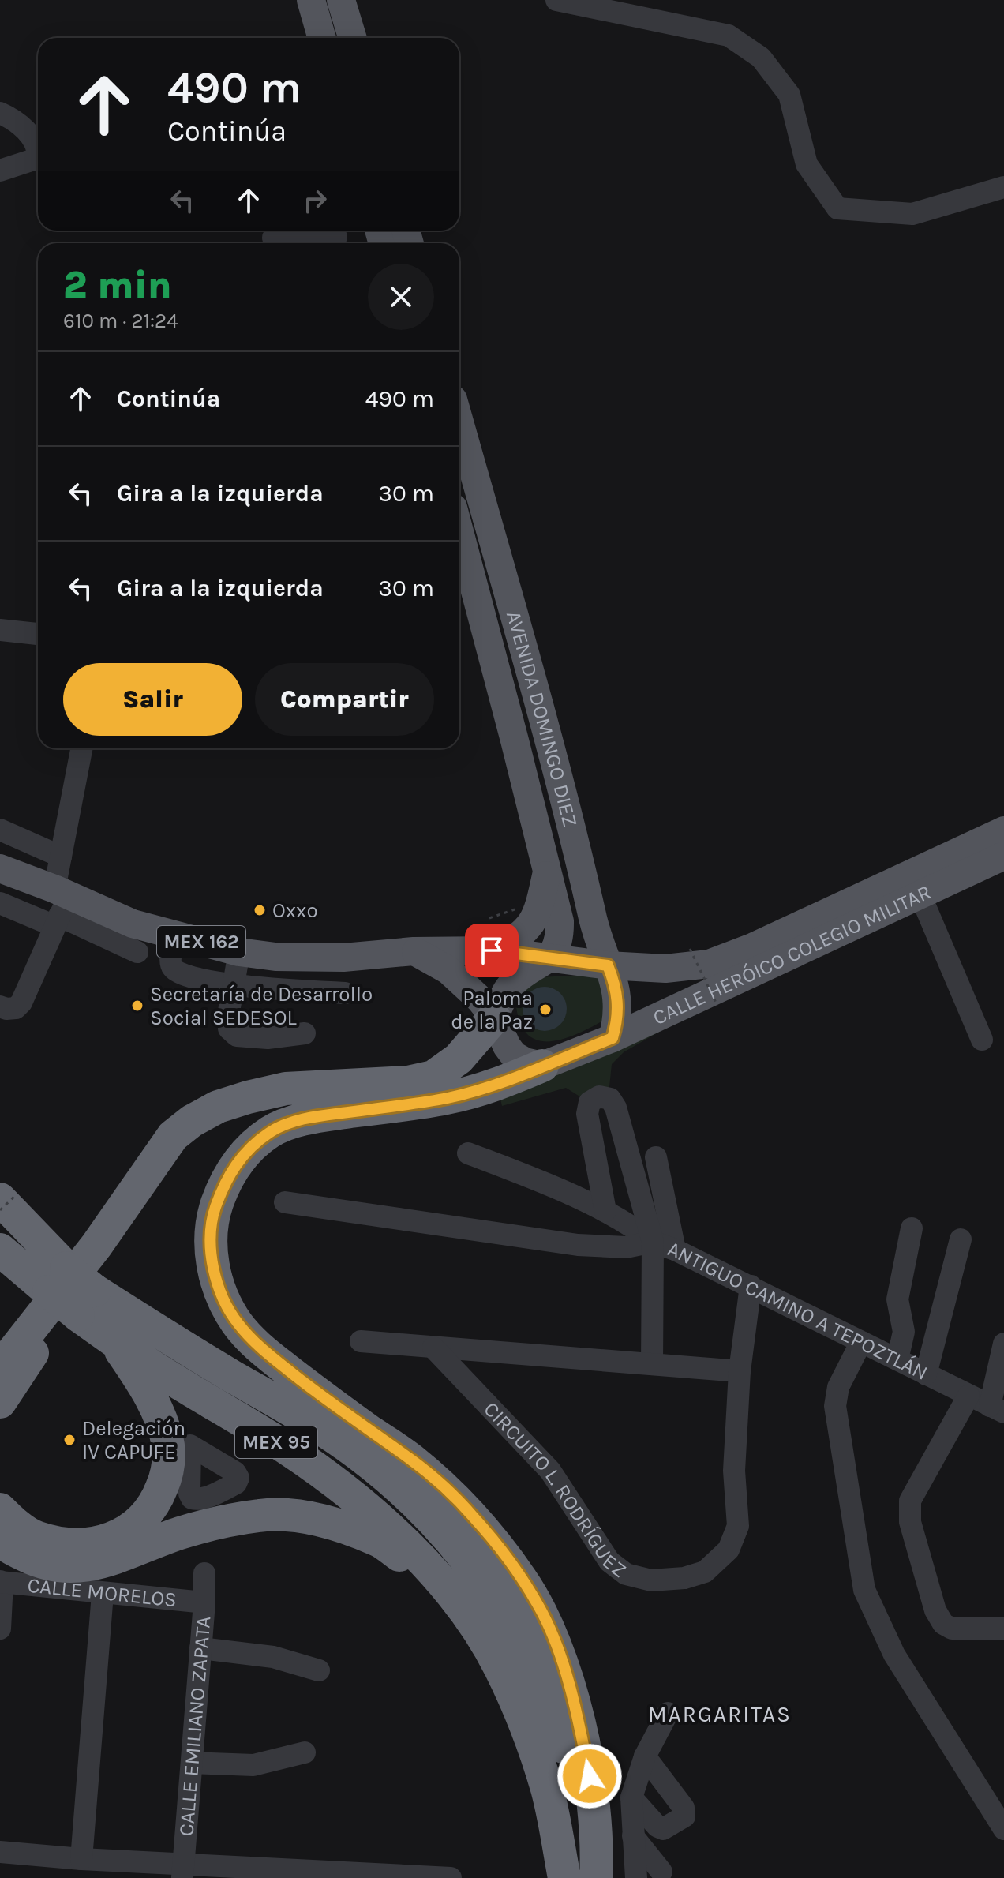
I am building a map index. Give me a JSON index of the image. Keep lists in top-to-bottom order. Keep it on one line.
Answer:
{"streets":{"highway":["MEX 95"],"main road":["AVENIDA DOMINGO DIEZ","MEX 162","CALLE HERÓICO COLEGIO MILITAR"],"street":["ANTIGUO CAMINO A TEPOZTLÁN","CIRCUITO L. RODRÍGUEZ","CALLE MORELOS","CALLE EMILIANO ZAPATA"]},"crossings":[["AVENIDA DOMINGO DIEZ","MEX 162"],["AVENIDA DOMINGO DIEZ","CALLE HERÓICO COLEGIO MILITAR"],["MEX 162","CALLE HERÓICO COLEGIO MILITAR"],["ANTIGUO CAMINO A TEPOZTLÁN","CIRCUITO L. RODRÍGUEZ"],["CALLE MORELOS","CALLE EMILIANO ZAPATA"]],"districts":["MARGARITAS"],"places":["Oxxo","Secretaría de Desarrollo Social SEDESOL","Paloma de la Paz","Delegación IV CAPUFE"],"page":{"turn":["490 m","Continúa"],"heading":["2 min","610 m · 21:24"],"list":[{"name":"Continúa","value":"490 m"},{"name":"Gira a la izquierda","value":"30 m"},{"name":"Gira a la izquierda","value":"30 m"}],"buttons":["Salir","Compartir"]}}
